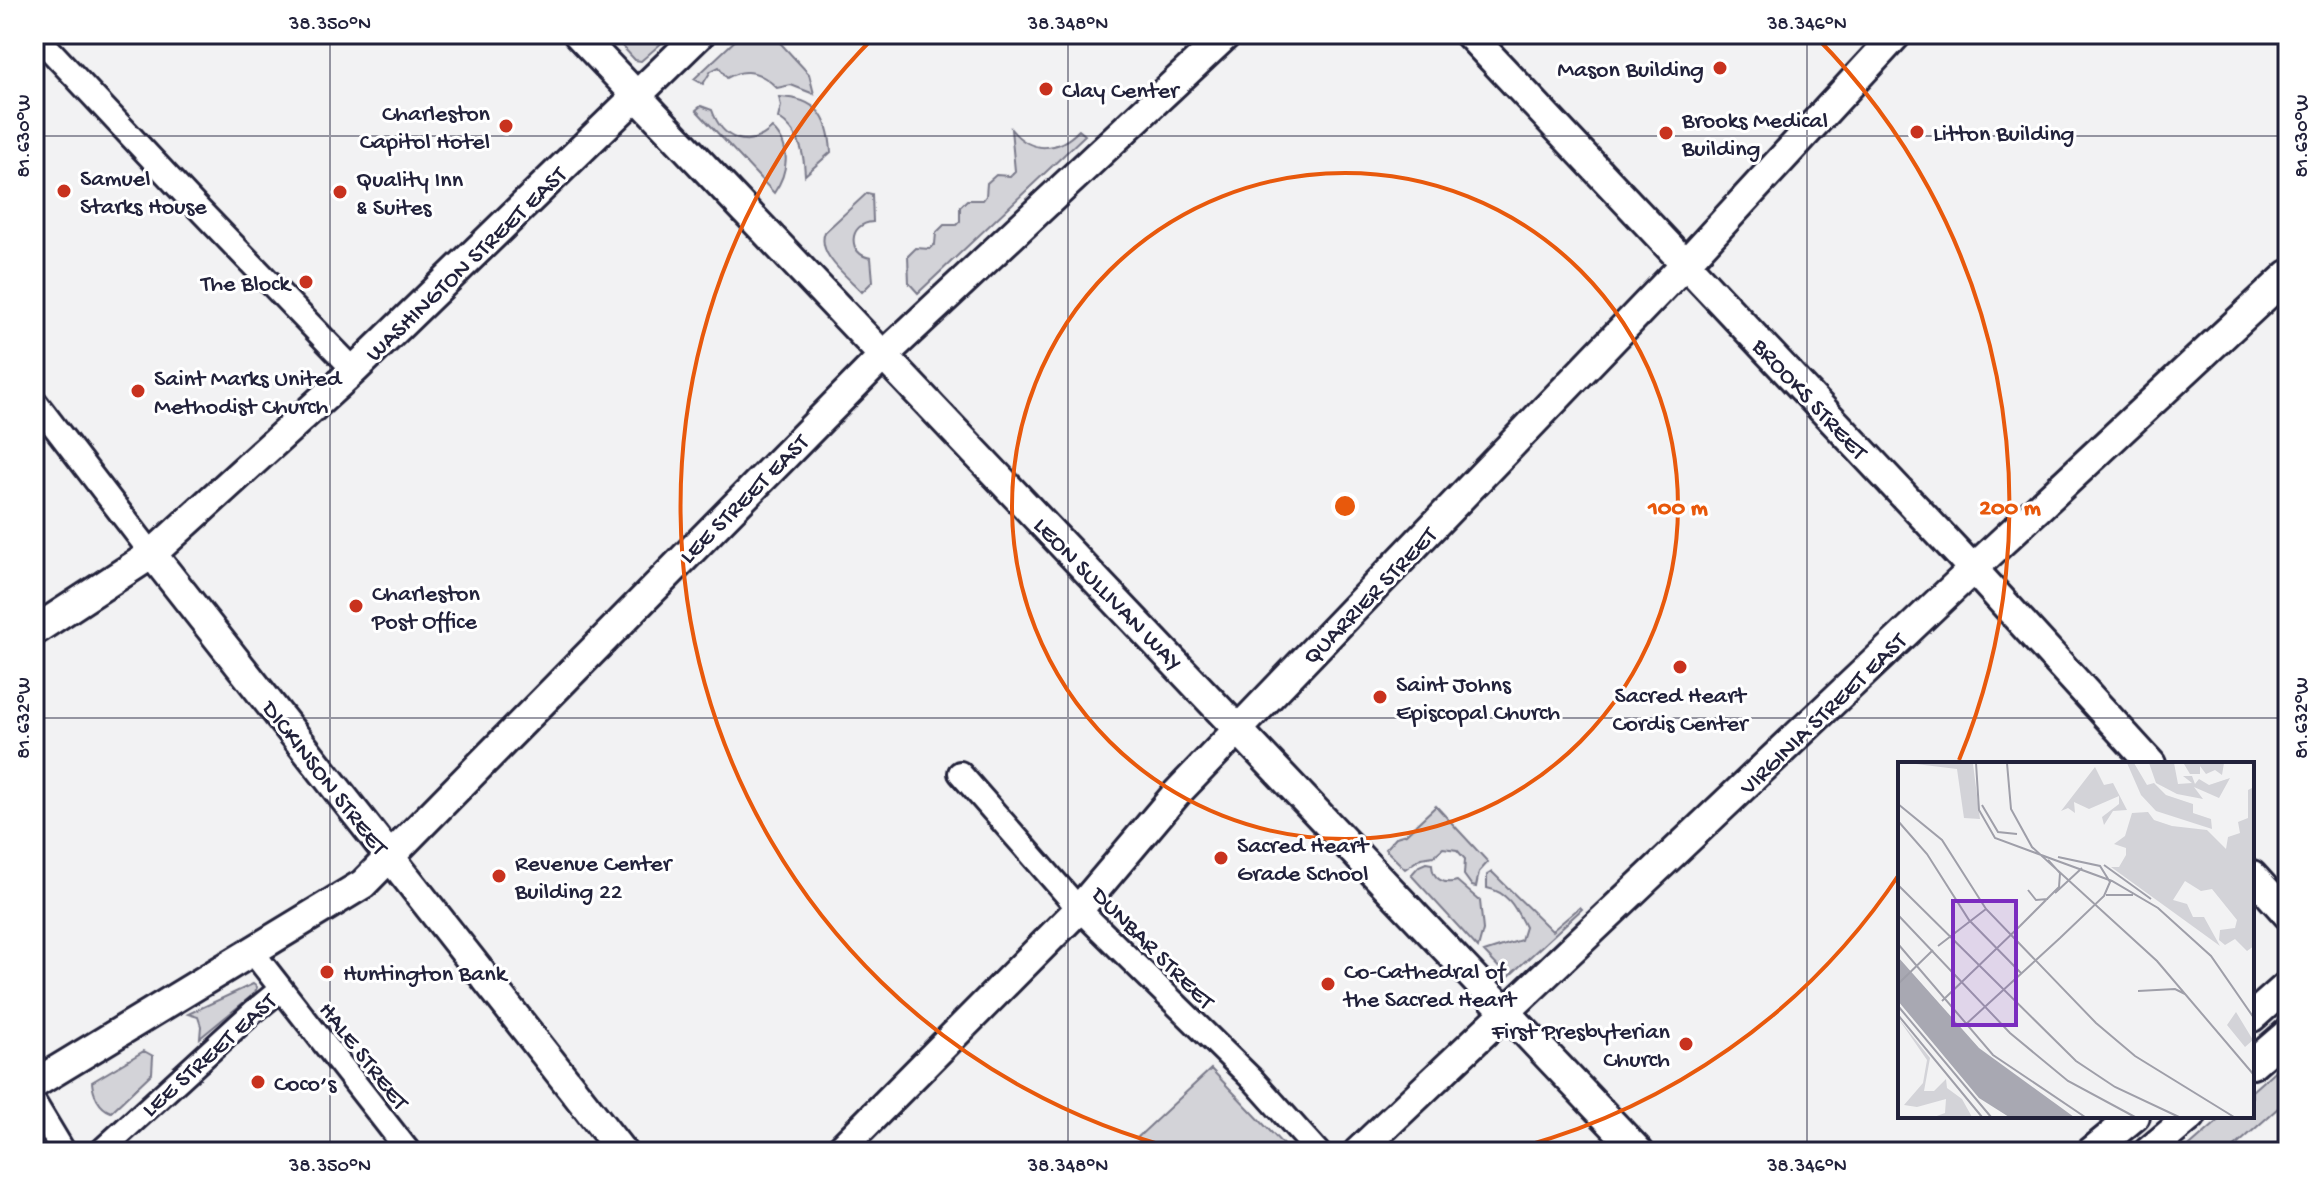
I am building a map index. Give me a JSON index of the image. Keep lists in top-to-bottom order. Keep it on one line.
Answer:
{"streets":{"main road":["WASHINGTON STREET EAST","BROOKS STREET","LEE STREET EAST","LEON SULLIVAN WAY","QUARRIER STREET","VIRGINIA STREET EAST","DICKINSON STREET"],"street":["DUNBAR STREET","HALE STREET"]},"crossings":[["WASHINGTON STREET EAST","LEON SULLIVAN WAY"],["WASHINGTON STREET EAST","DICKINSON STREET"],["BROOKS STREET","QUARRIER STREET"],["BROOKS STREET","VIRGINIA STREET EAST"],["LEE STREET EAST","LEON SULLIVAN WAY"],["LEE STREET EAST","DICKINSON STREET"],["LEE STREET EAST","HALE STREET"],["LEON SULLIVAN WAY","QUARRIER STREET"],["LEON SULLIVAN WAY","VIRGINIA STREET EAST"],["QUARRIER STREET","DUNBAR STREET"]],"places":["Mason Building","Clay Center","Charleston Capitol Hotel","Litton Building","Brooks Medical Building","Samuel Starks House","Quality Inn & Suites","The Block","Saint Marks United Methodist Church","Charleston Post Office","Sacred Heart Cordis Center","Saint Johns Episcopal Church","Sacred Heart Grade School","Revenue Center Building 22","Huntington Bank","Co-Cathedral of the Sacred Heart","First Presbyterian Church","Coco’s"],"coordinates":["38.350°N","38.348°N","38.346°N","81.630°W","81.632°W"],"rings":["100 m","200 m"]}
